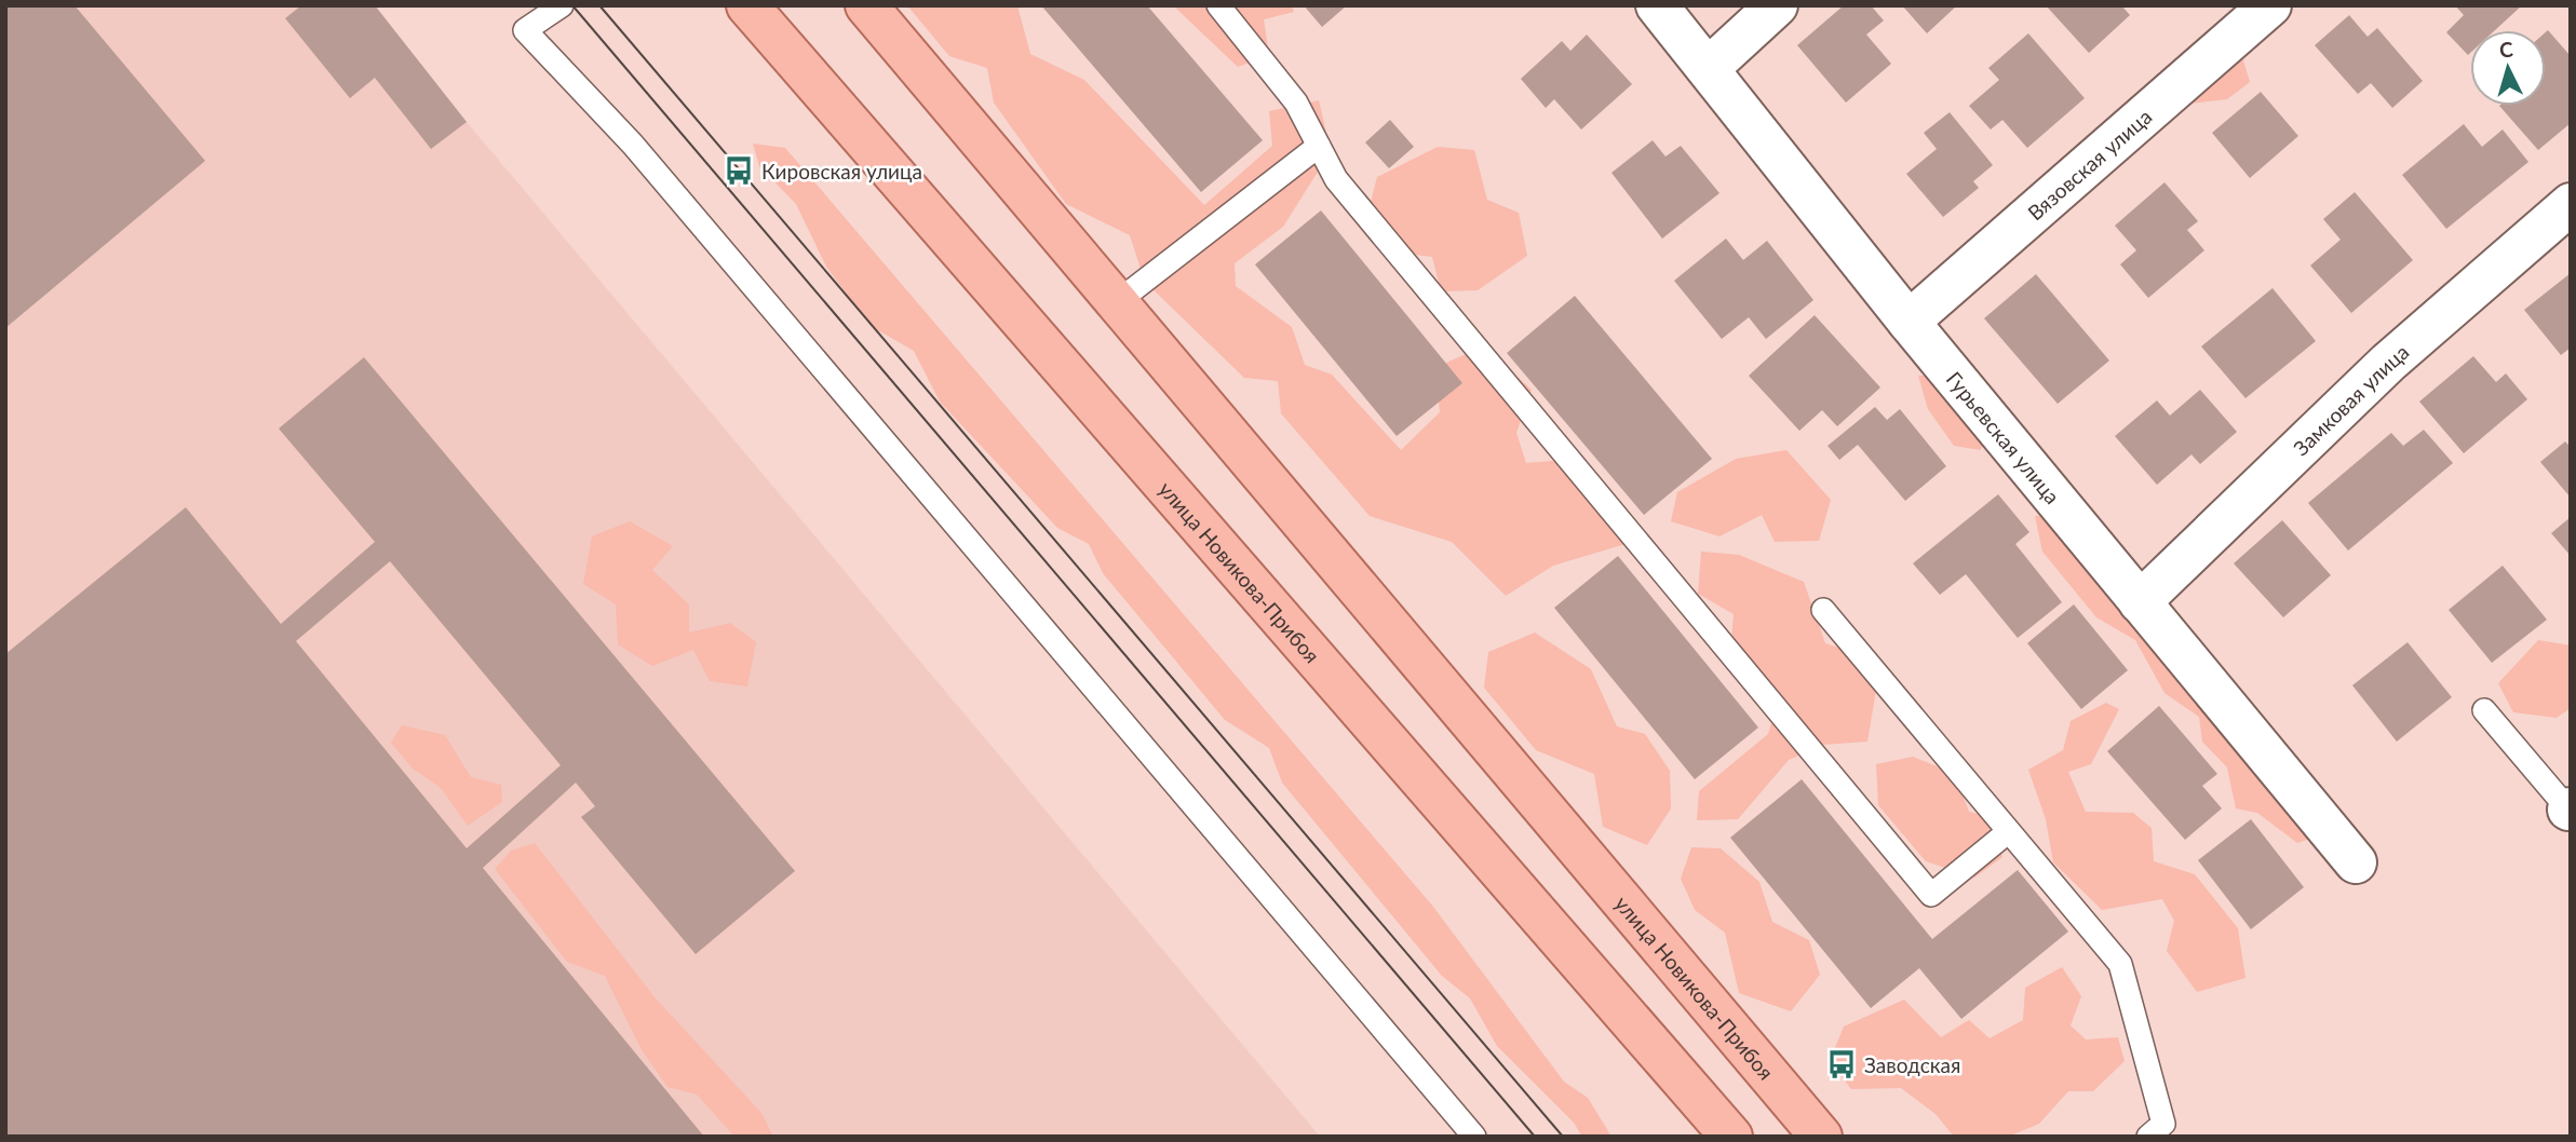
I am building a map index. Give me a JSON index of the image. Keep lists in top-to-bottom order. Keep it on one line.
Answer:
{"streets":{"main road":["улица Новикова-Прибоя"],"street":["Вязовская улица","Замковая улица","Гурьевская улица"]},"crossings":[["Вязовская улица","Гурьевская улица"],["Замковая улица","Гурьевская улица"]],"places":{"bus stop":["Кировская улица","Заводская"]},"north":"top"}
